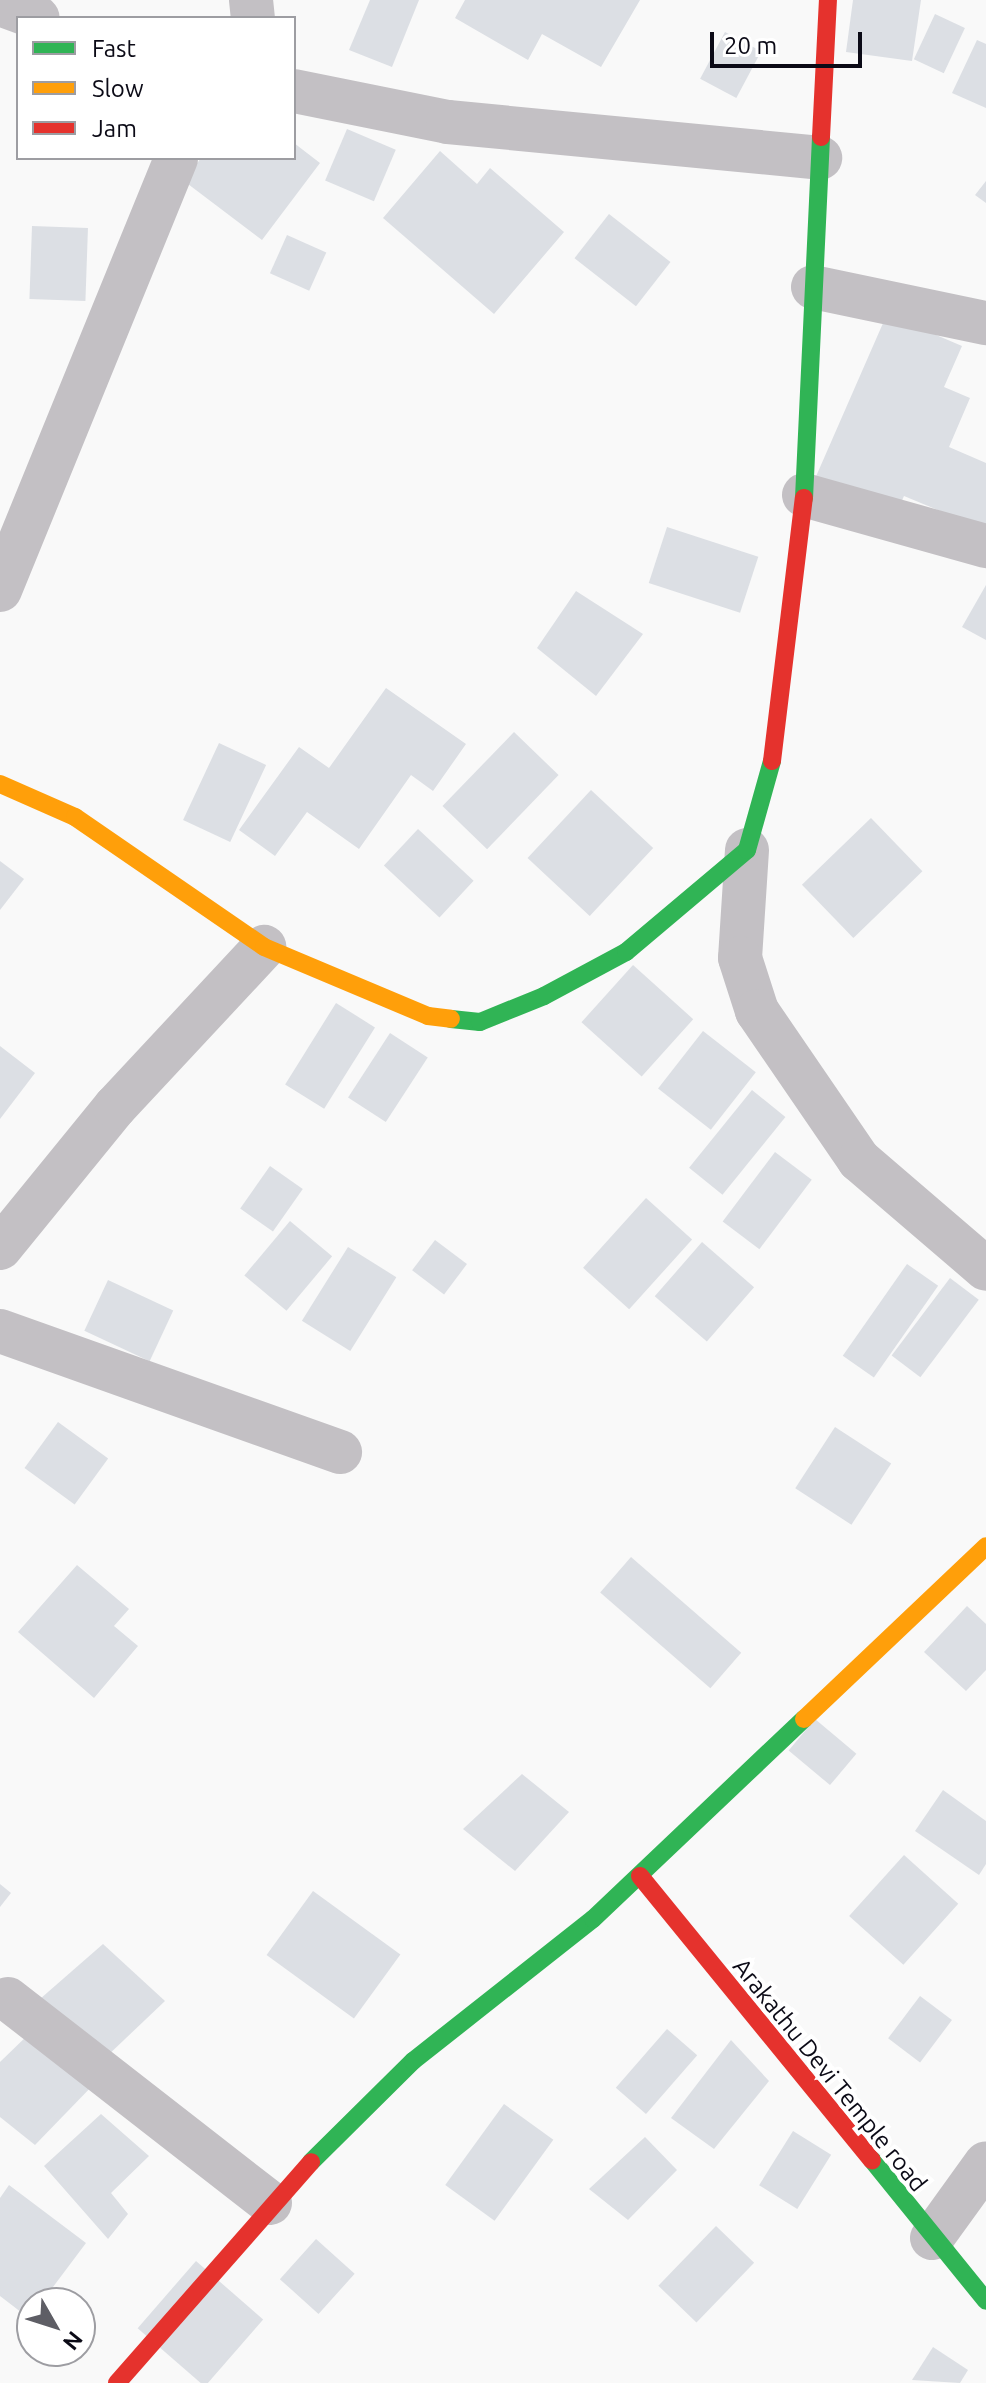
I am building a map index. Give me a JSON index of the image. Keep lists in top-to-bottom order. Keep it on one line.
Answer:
{"streets":{"street":["Arakathu Devi Temple road"]},"legend":["Fast","Slow","Jam"],"scale_bar":"20 m","north":"bottom right"}
